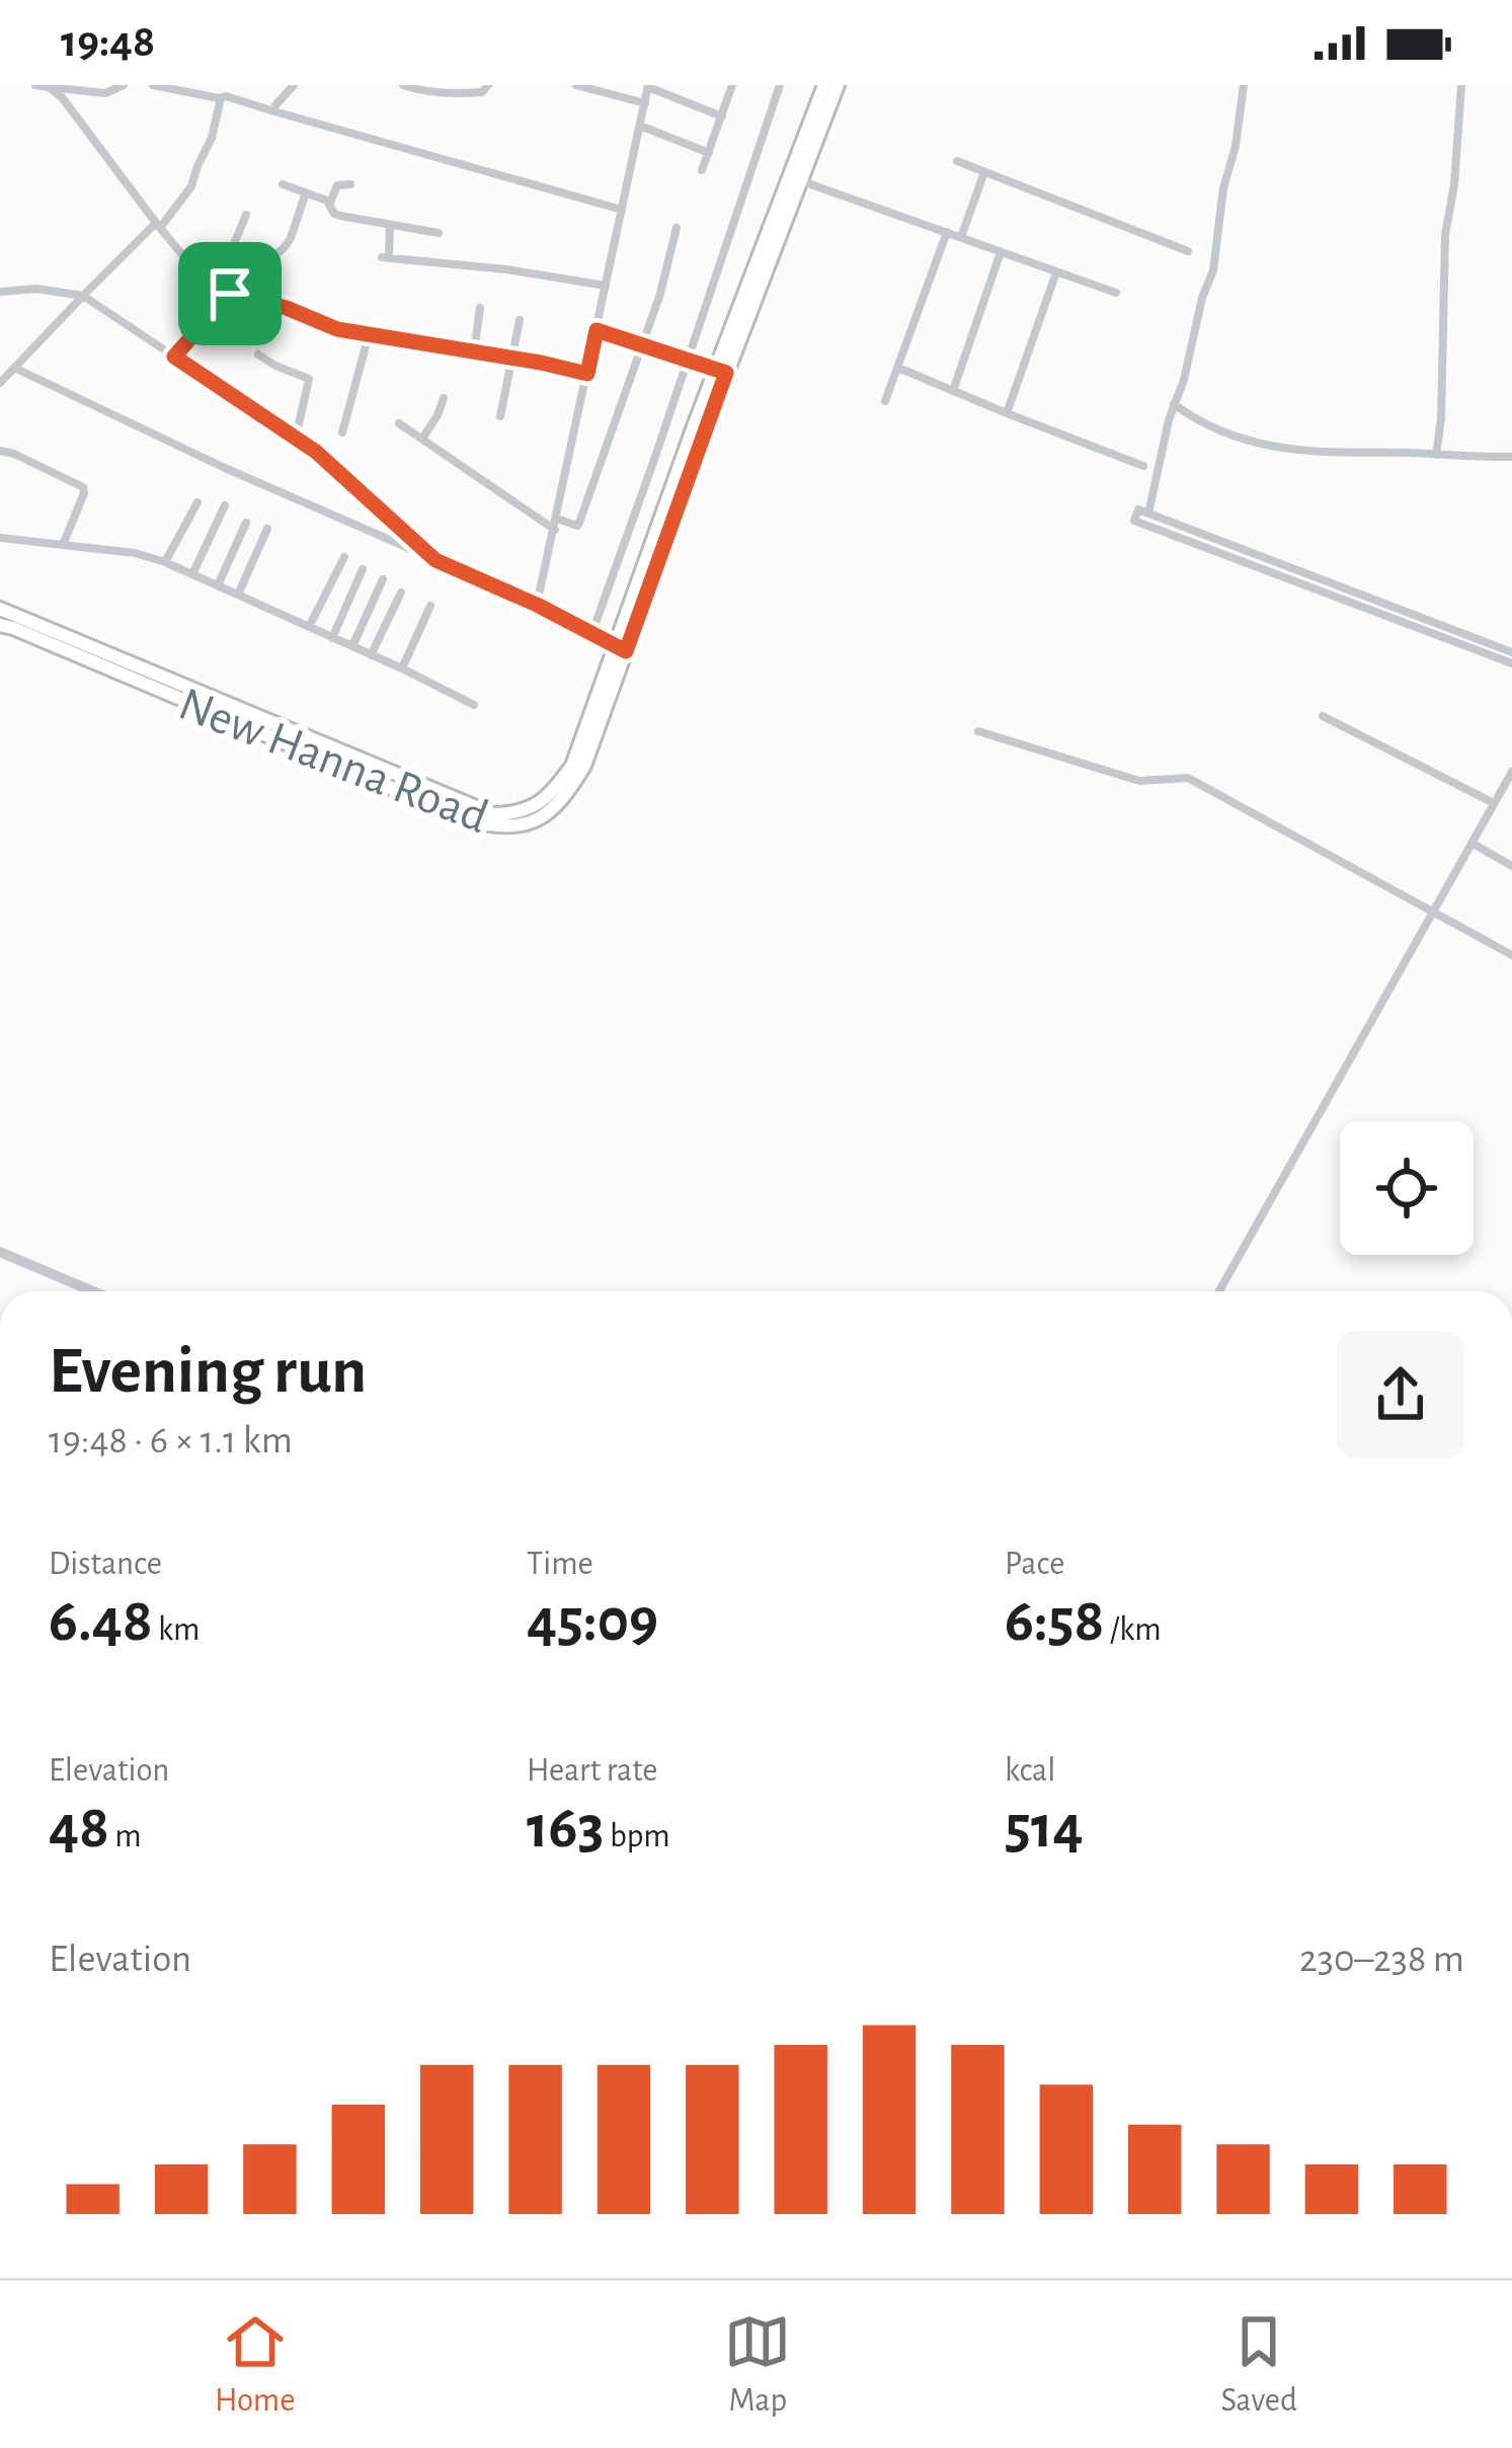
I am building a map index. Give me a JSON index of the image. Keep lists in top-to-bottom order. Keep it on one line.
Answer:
{"streets":{"main road":["New Hanna Road"]},"page":{"status":"19:48","heading":["Evening run","19:48 · 6 × 1.1 km"],"stats":[["Distance","6.48 km"],["Time","45:09"],["Pace","6:58 /km"],["Elevation","48 m"],["Heart rate","163 bpm"],["kcal","514"]],"chart":["Elevation","230–238 m"],"tabs":["Home","Map","Saved"]}}
